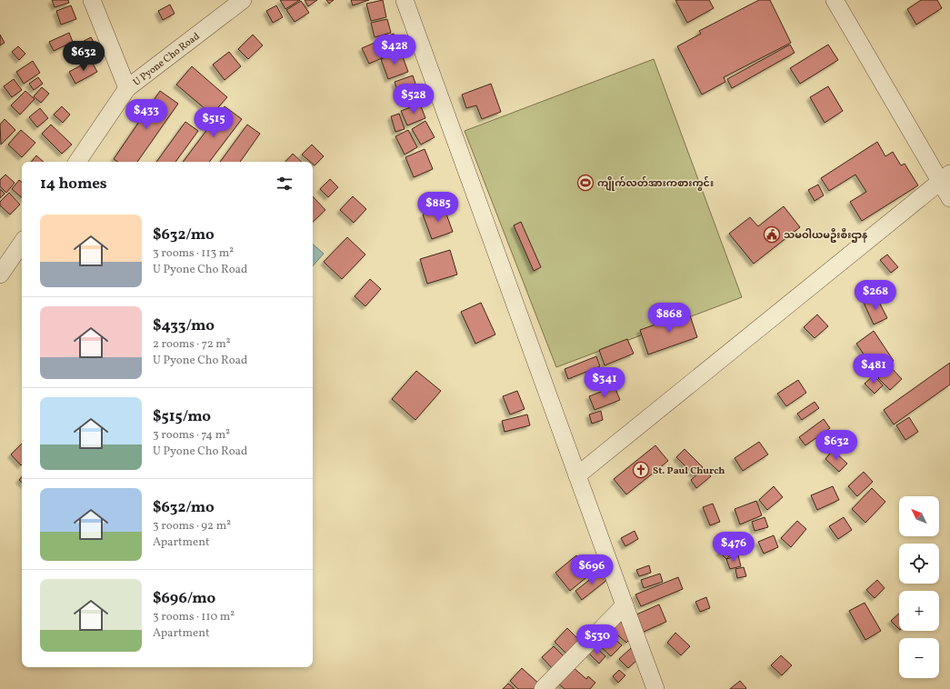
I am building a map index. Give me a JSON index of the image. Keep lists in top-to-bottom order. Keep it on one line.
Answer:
{"streets":{"street":["U Pyone Cho Road"]},"places":{"sports":["ကျိုက်လတ်အားကစားကွင်း"],"public building":["သမဝါယမဦးစီးဌာန"],"church":["St. Paul Church"]},"north":"top left","page":{"price":["$428","$632","$528","$433","$515","$885","$268","$868","$481","$341","$632","$476","$696","$530"],"heading":"14 homes","list":[{"name":"$632/mo","note":"3 rooms · 113 m² · U Pyone Cho Road"},{"name":"$433/mo","note":"2 rooms · 72 m² · U Pyone Cho Road"},{"name":"$515/mo","note":"3 rooms · 74 m² · U Pyone Cho Road"},{"name":"$632/mo","note":"3 rooms · 92 m² · Apartment"},{"name":"$696/mo","note":"3 rooms · 110 m² · Apartment"}],"map_buttons":["+","−"]}}
